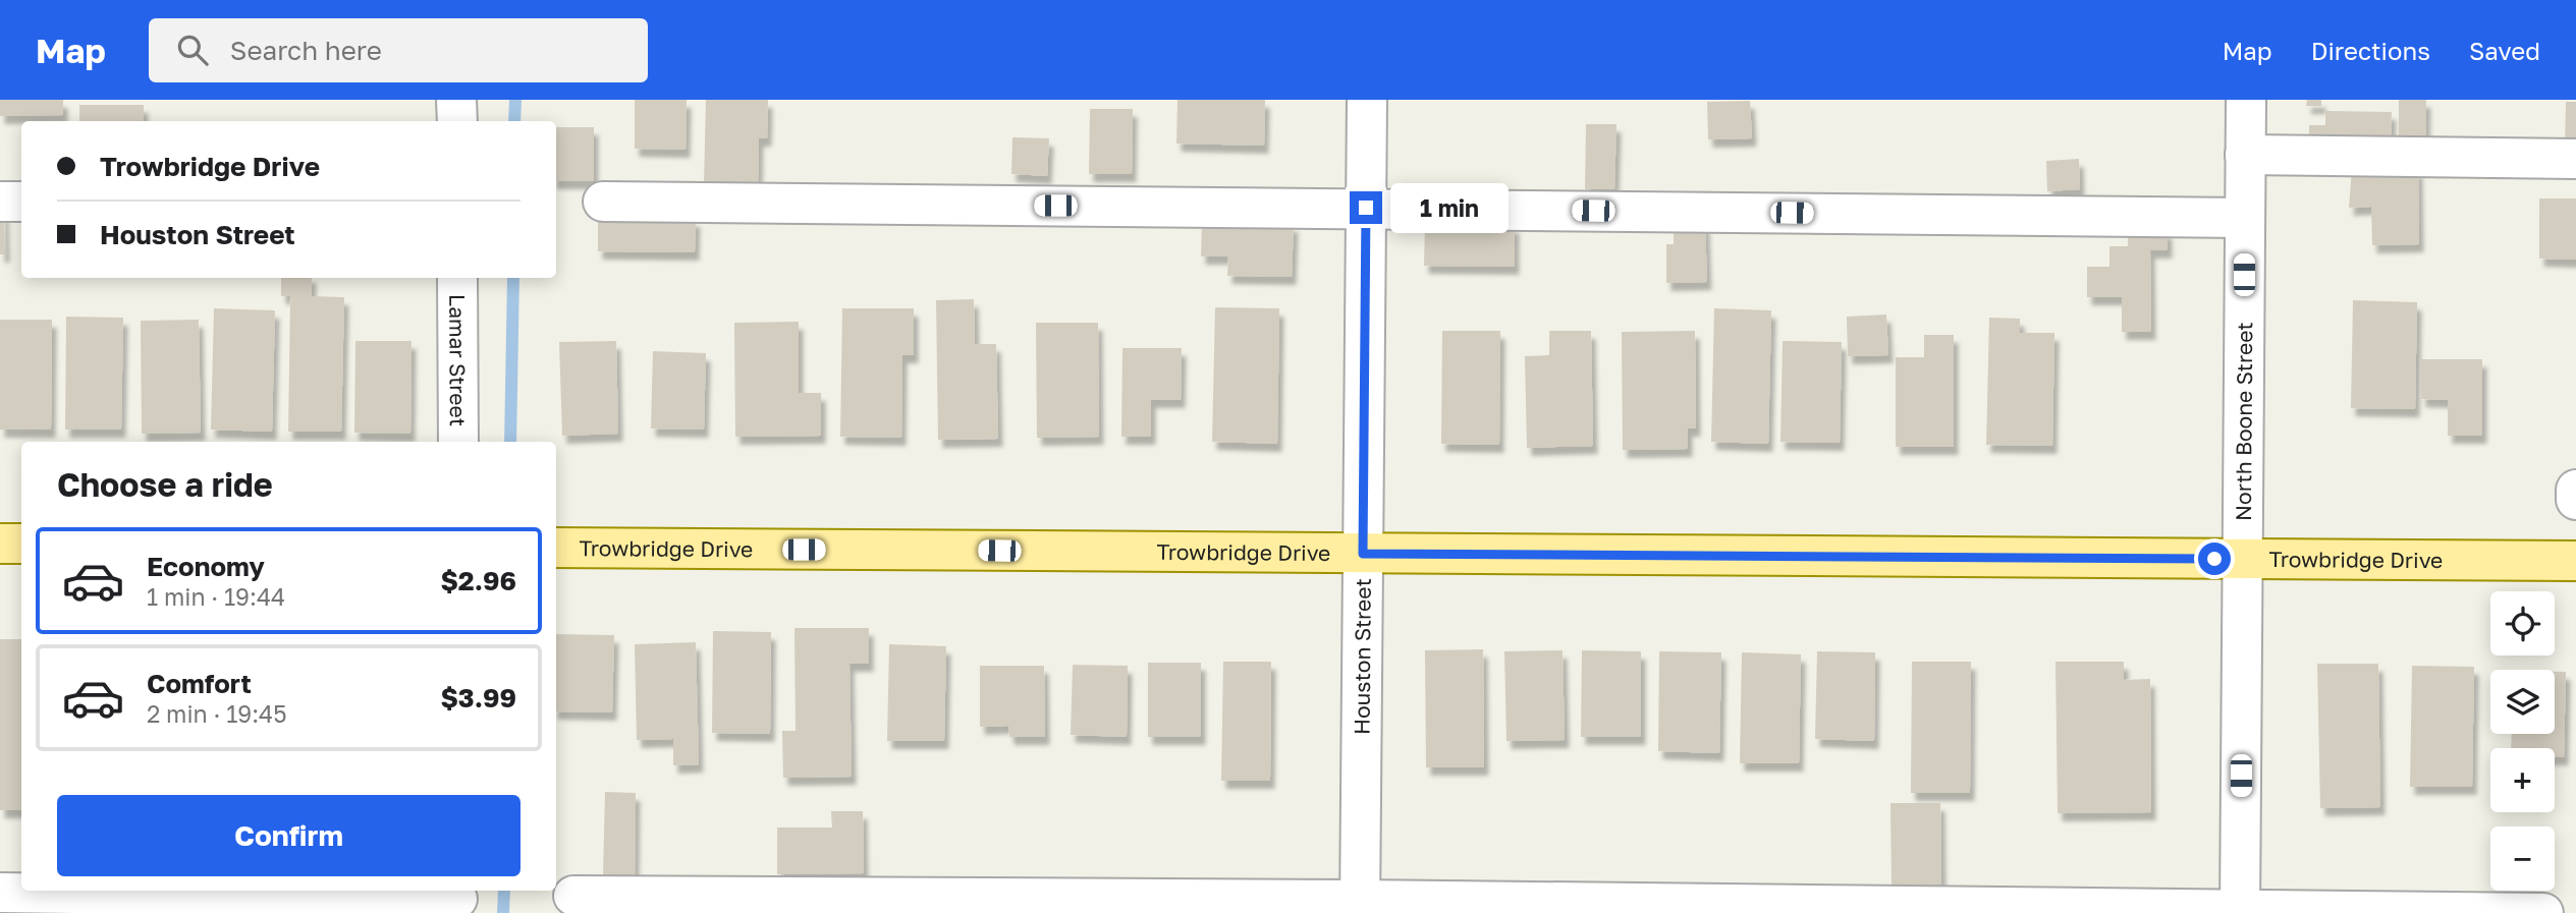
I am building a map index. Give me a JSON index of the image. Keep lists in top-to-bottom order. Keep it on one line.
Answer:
{"streets":{"main road":["Trowbridge Drive"],"street":["Lamar Street","North Boone Street","Houston Street"]},"crossings":[["North Boone Street","Trowbridge Drive"],["Trowbridge Drive","Houston Street"]],"page":{"header":"Map","search":"Search here","nav":["Map","Directions","Saved"],"banner":["Trowbridge Drive","Houston Street"],"bubble":"1 min","heading":"Choose a ride","list":[{"name":"Economy","note":"1 min · 19:44","value":"$2.96"},{"name":"Comfort","note":"2 min · 19:45","value":"$3.99"}],"map_buttons":["+","−"],"buttons":"Confirm"}}
